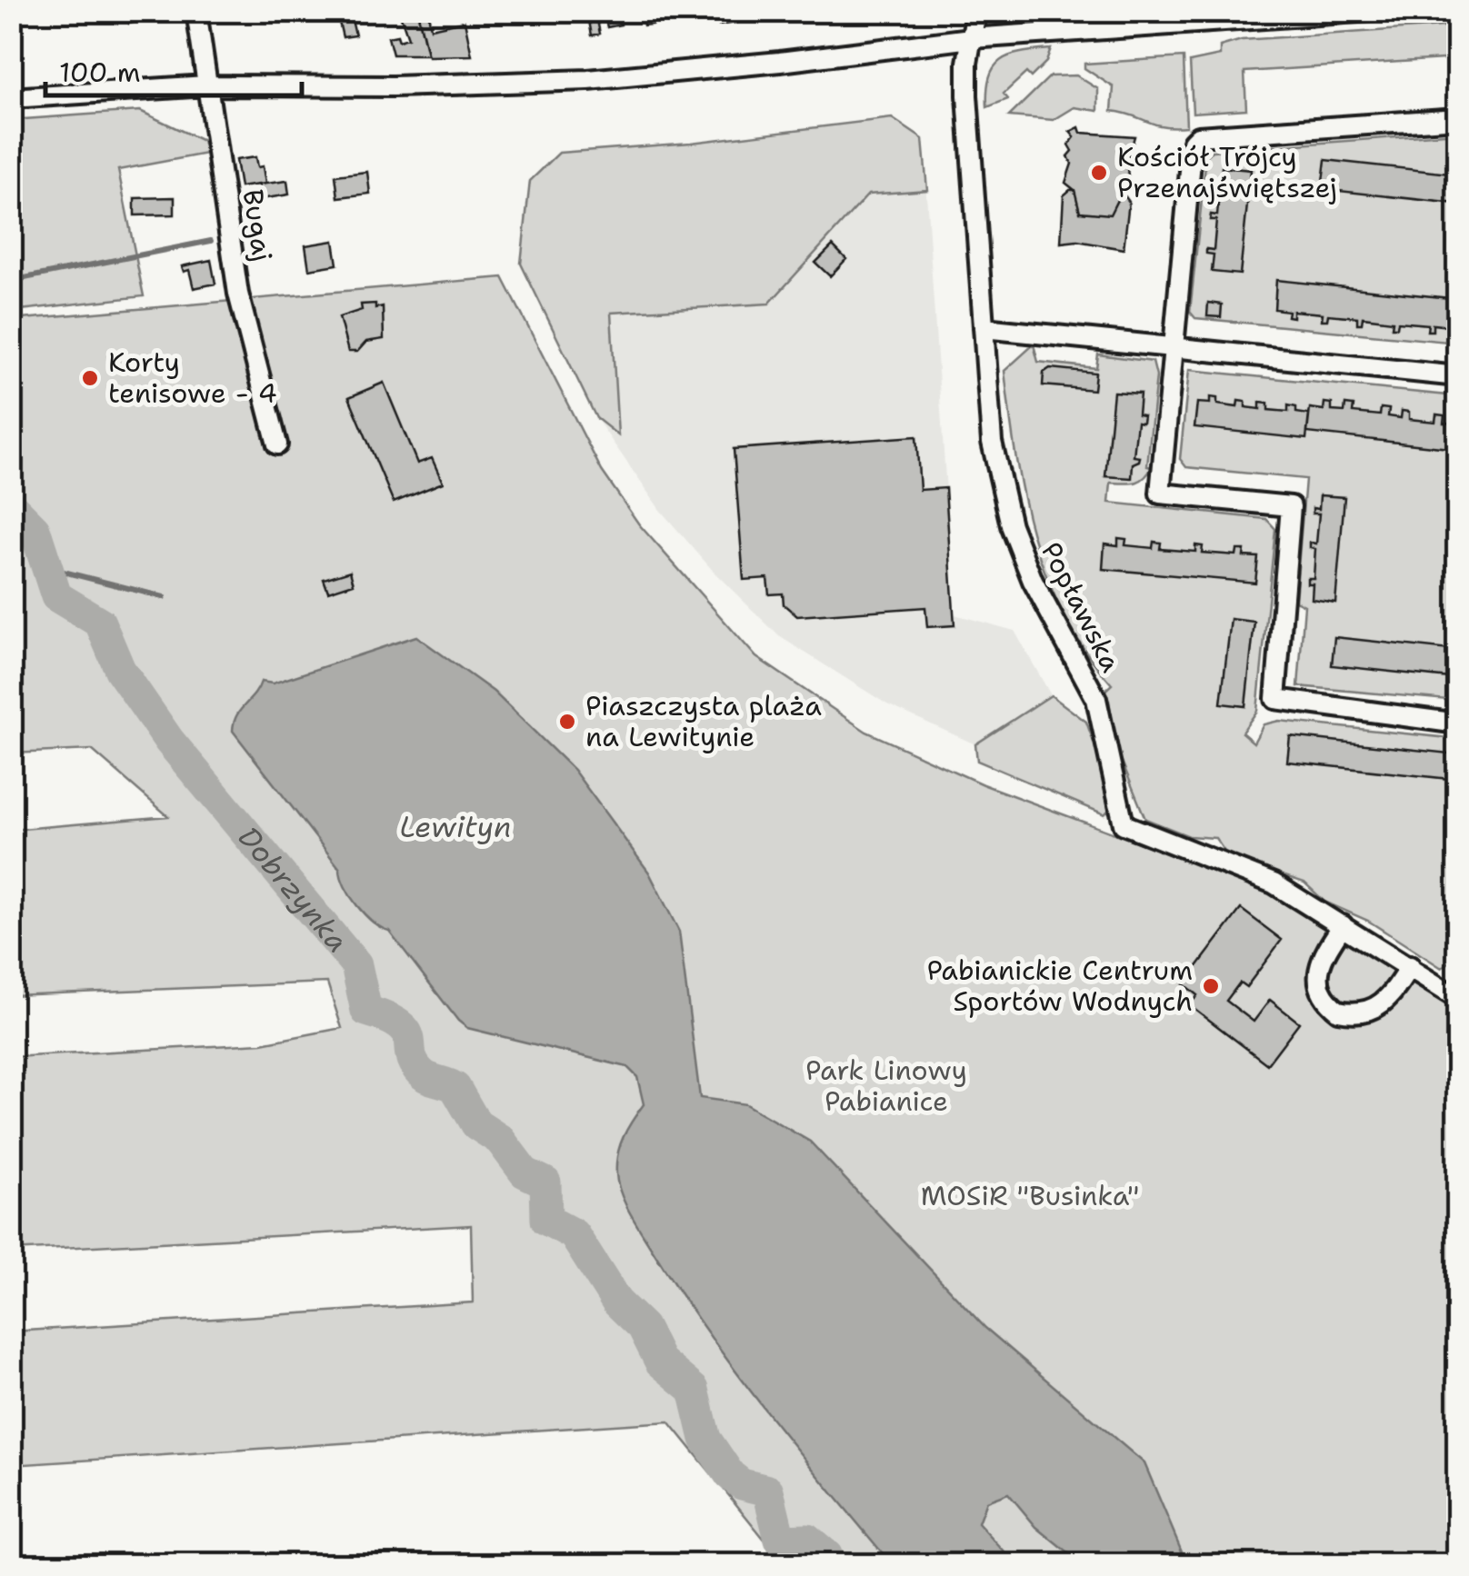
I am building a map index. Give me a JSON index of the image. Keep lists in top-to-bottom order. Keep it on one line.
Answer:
{"streets":{"street":["Bugaj","Popławska"]},"water":["Lewityn","Dobrzynka"],"parks":["Park Linowy Pabianice","MOSiR \"Businka\""],"places":["Kościół Trójcy Przenajświętszej","Korty tenisowe - 4","Piaszczysta plaża na Lewitynie","Pabianickie Centrum Sportów Wodnych"],"scale_bar":"100 m"}
